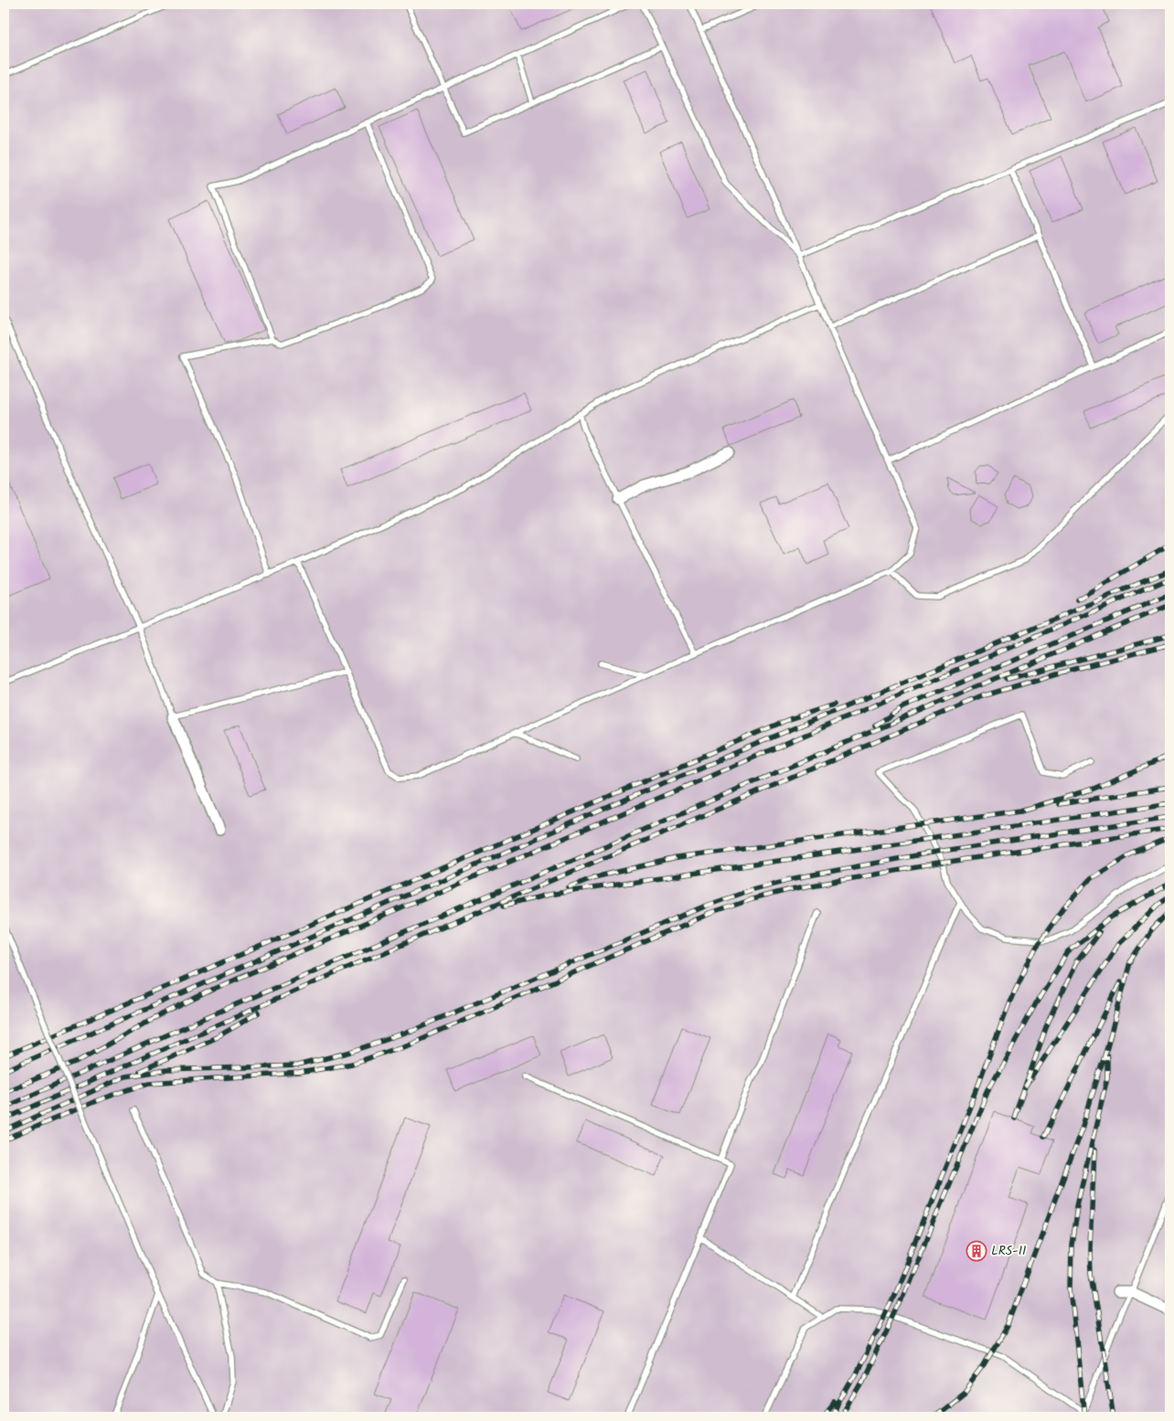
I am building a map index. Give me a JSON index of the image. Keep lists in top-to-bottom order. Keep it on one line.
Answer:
{"places":{"building":["LRS-II"]}}
